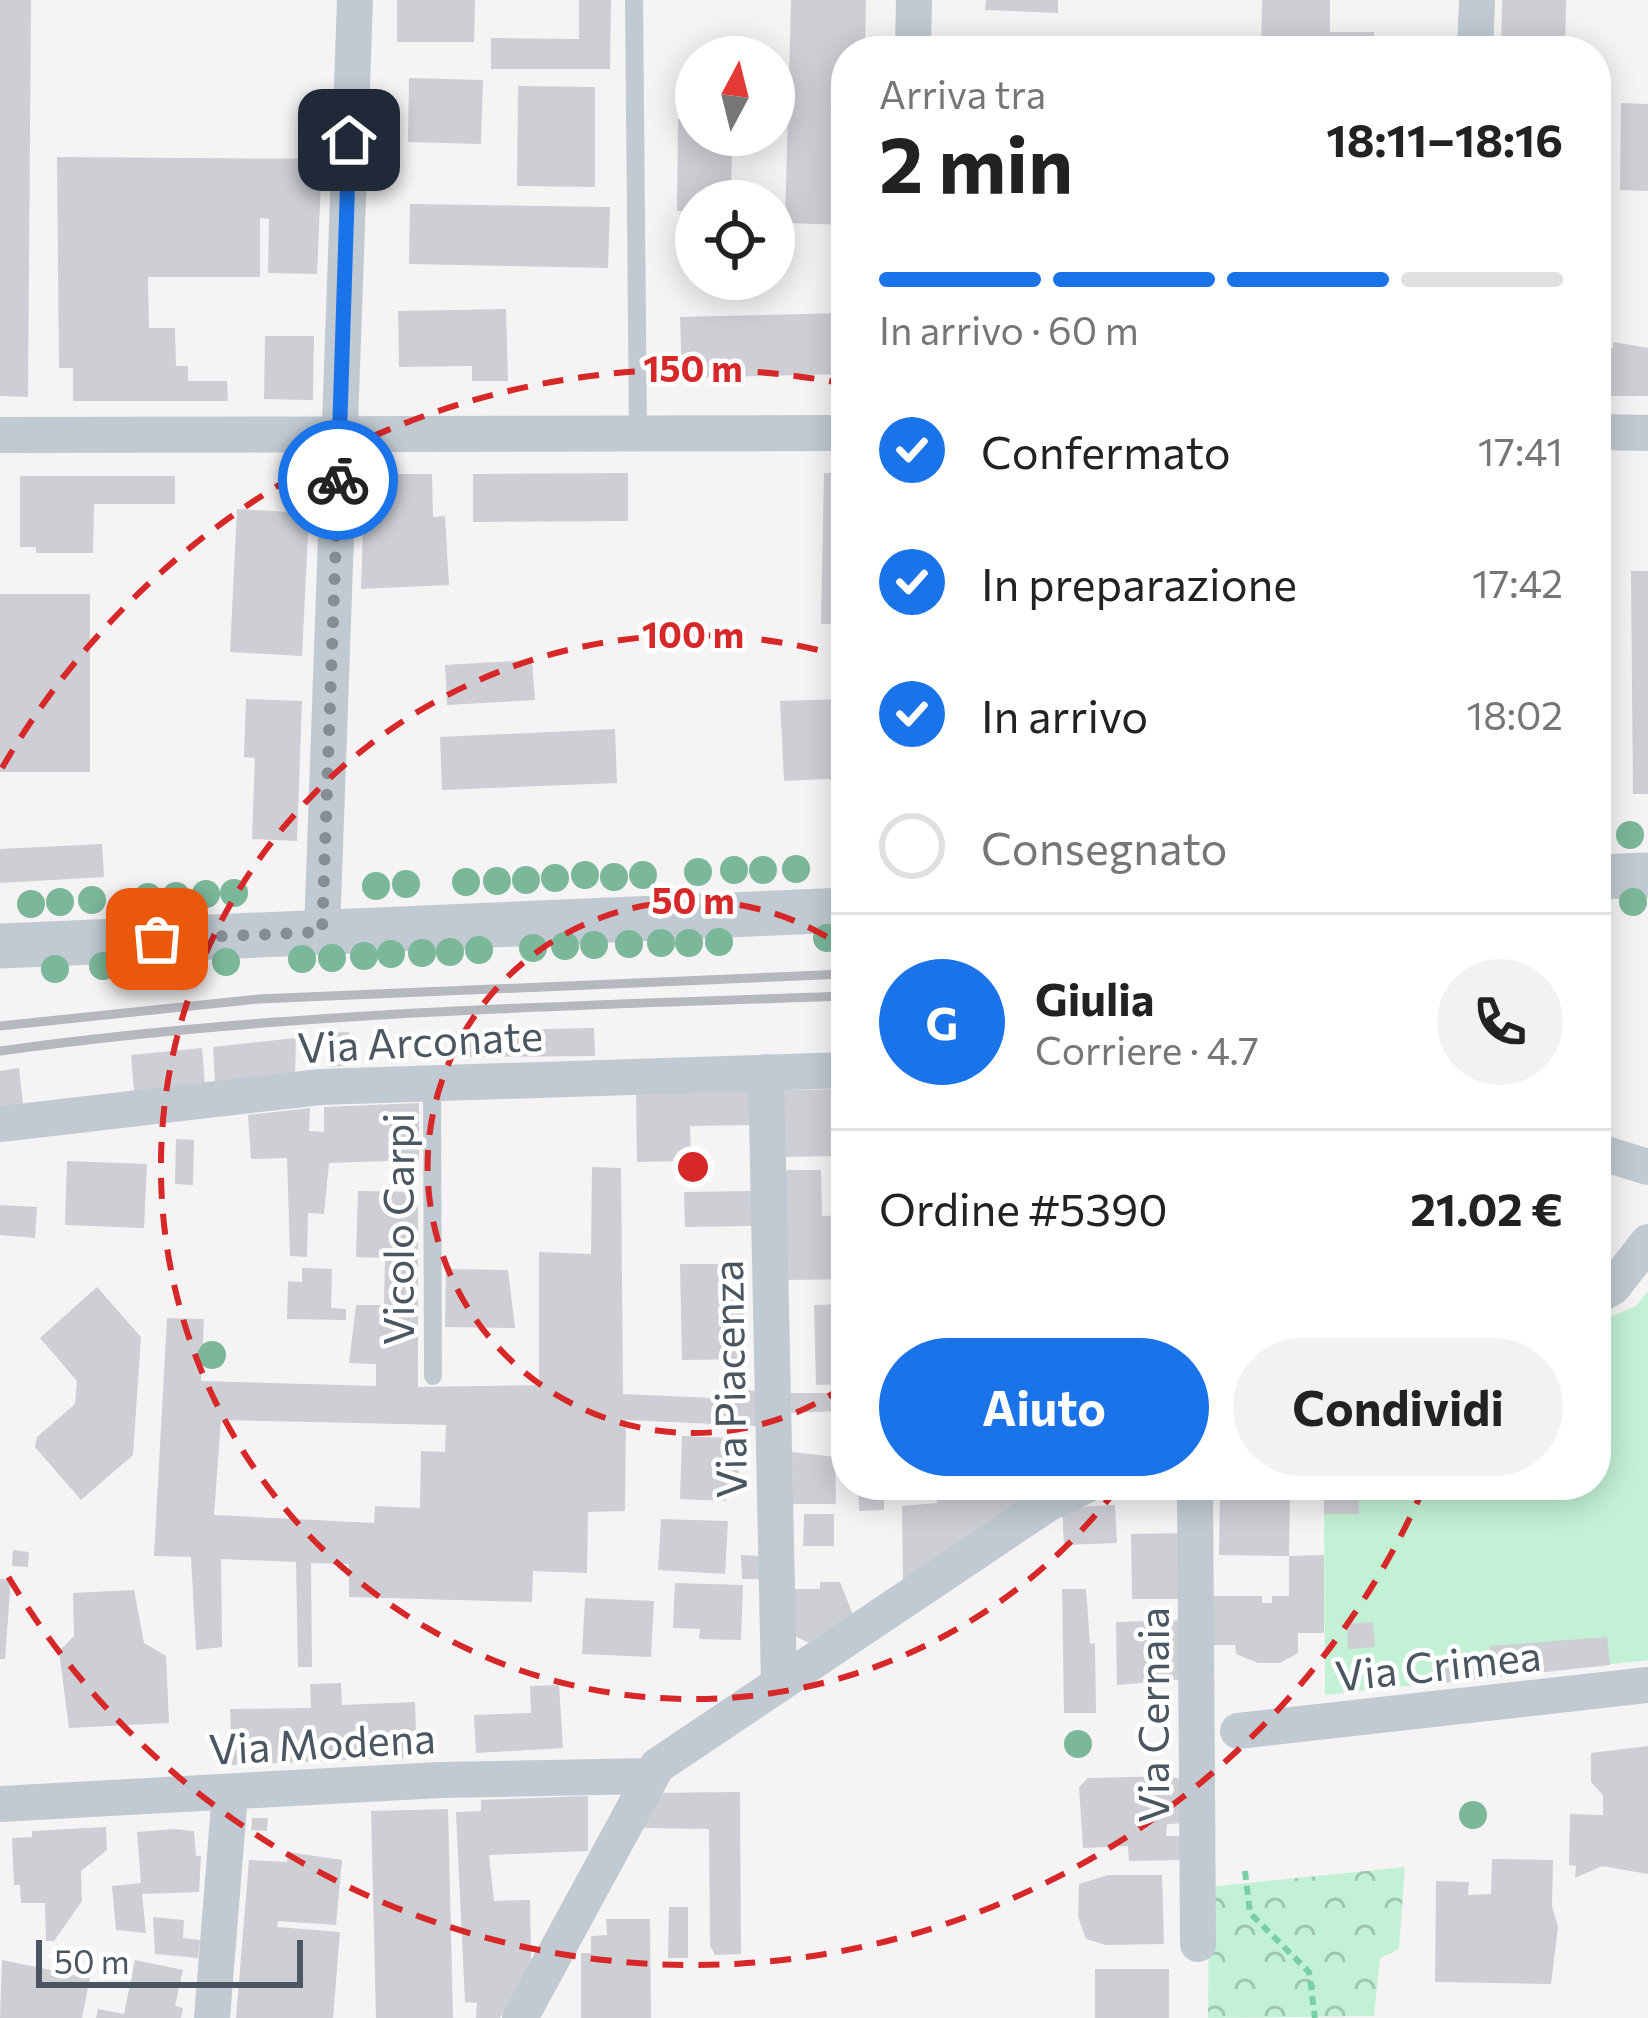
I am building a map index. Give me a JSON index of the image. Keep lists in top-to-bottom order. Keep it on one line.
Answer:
{"streets":{"street":["Via Arconate","Via Piacenza","Via Crimea","Via Cernaia","Via Modena"],"lane":["Vicolo Carpi"]},"crossings":[["Via Arconate","Vicolo Carpi"],["Via Arconate","Via Piacenza"]],"scale_bar":"50 m","north":"top","page":{"heading":["2 min","Arriva tra","18:11–18:16"],"panel":["Giulia","Corriere · 4.7","Ordine #5390","21.02 €"],"bar":"In arrivo · 60 m","list":[["Confermato","17:41"],["In preparazione","17:42"],["In arrivo","18:02"],"Consegnato"],"round":"G","buttons":["Aiuto","Condividi"],"scale":"50 m"},"rings":["150 m","100 m","50 m"]}
